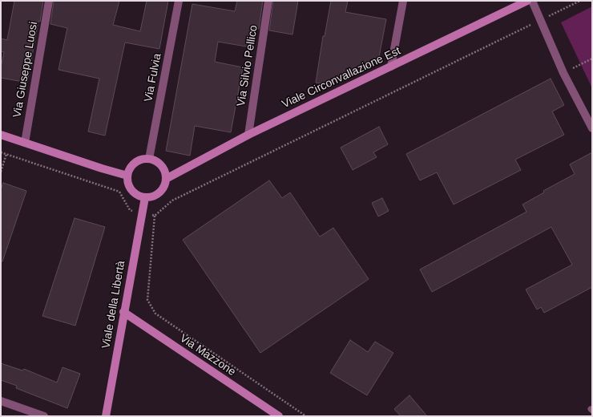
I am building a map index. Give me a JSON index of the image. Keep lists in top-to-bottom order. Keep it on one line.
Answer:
{"streets":{"main road":["Viale Circonvallazione Est","Viale della Libertà","Via Mazzone"],"street":["Via Silvio Pellico","Via Giuseppe Luosi","Via Fulvia"]},"crossings":[["Via Silvio Pellico","Viale Circonvallazione Est"],["Via Fulvia","Viale Circonvallazione Est"],["Via Fulvia","Viale della Libertà"],["Viale Circonvallazione Est","Viale della Libertà"],["Viale della Libertà","Via Mazzone"]]}
